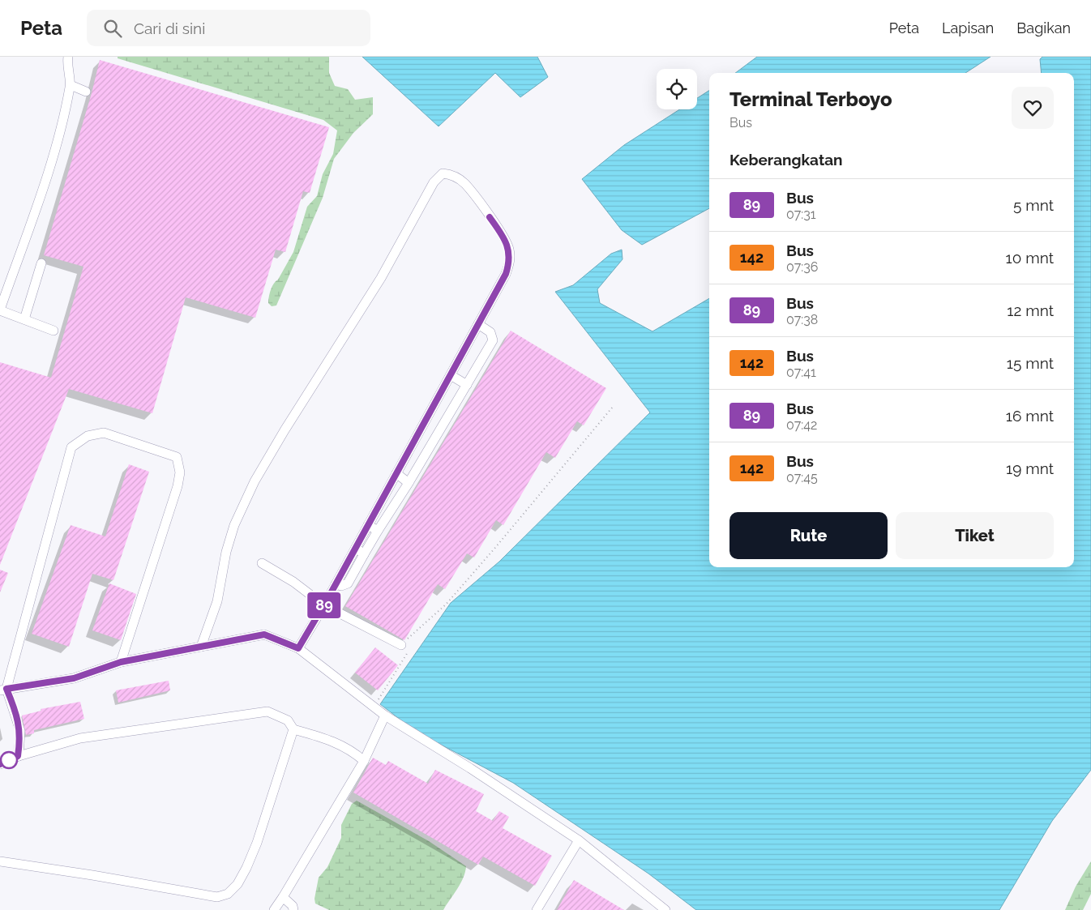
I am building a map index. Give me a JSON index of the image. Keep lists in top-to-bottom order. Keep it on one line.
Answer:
{"lines":["bus line 89"],"page":{"header":"Peta","search":"Cari di sini","nav":["Peta","Lapisan","Bagikan"],"on_map":"89","heading":[["Terminal Terboyo","Bus"],"Keberangkatan"],"list":[{"mark":"89","name":"Bus","note":"07:31","value":"5 mnt"},{"mark":"142","name":"Bus","note":"07:36","value":"10 mnt"},{"mark":"89","name":"Bus","note":"07:38","value":"12 mnt"},{"mark":"142","name":"Bus","note":"07:41","value":"15 mnt"},{"mark":"89","name":"Bus","note":"07:42","value":"16 mnt"},{"mark":"142","name":"Bus","note":"07:45","value":"19 mnt"}],"buttons":["Rute","Tiket"]}}
